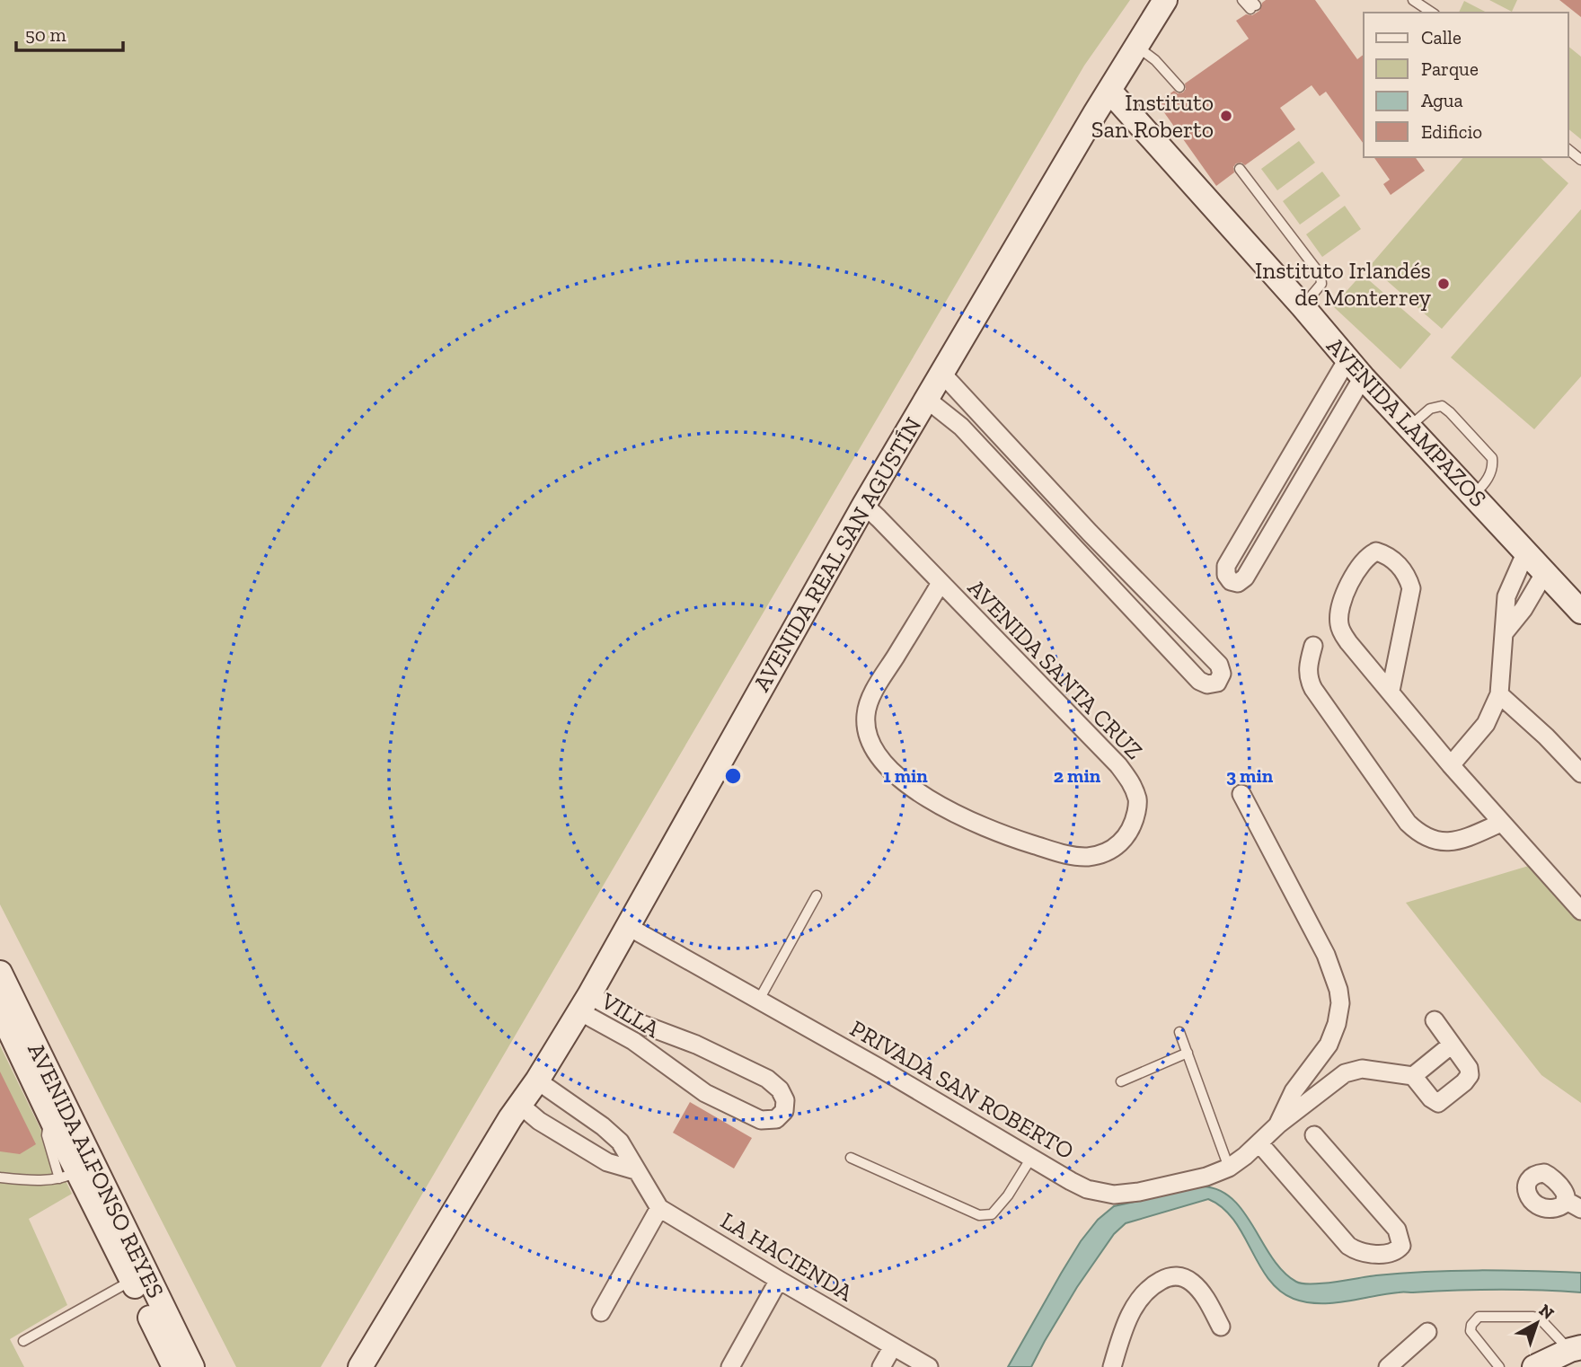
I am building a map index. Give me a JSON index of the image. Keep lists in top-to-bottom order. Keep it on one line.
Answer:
{"streets":{"main road":["AVENIDA LAMPAZOS","AVENIDA REAL SAN AGUSTÍN","AVENIDA ALFONSO REYES"],"street":["AVENIDA SANTA CRUZ","VILLA","PRIVADA SAN ROBERTO","LA HACIENDA"]},"crossings":[["AVENIDA LAMPAZOS","AVENIDA REAL SAN AGUSTÍN"],["AVENIDA REAL SAN AGUSTÍN","AVENIDA SANTA CRUZ"],["AVENIDA REAL SAN AGUSTÍN","VILLA"],["AVENIDA REAL SAN AGUSTÍN","PRIVADA SAN ROBERTO"],["AVENIDA REAL SAN AGUSTÍN","LA HACIENDA"]],"places":["Instituto San Roberto","Instituto Irlandés de Monterrey"],"legend":["Calle","Parque","Agua","Edificio"],"scale_bar":"50 m","north":"top right","rings":["1 min","2 min","3 min"]}
